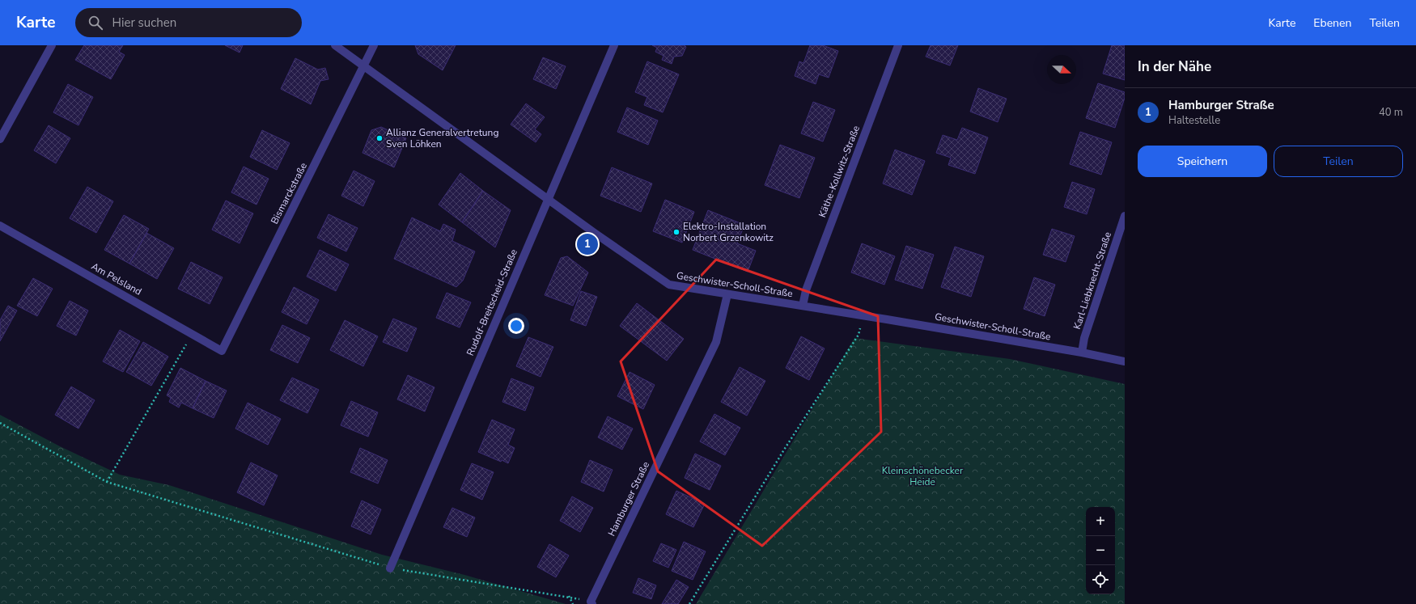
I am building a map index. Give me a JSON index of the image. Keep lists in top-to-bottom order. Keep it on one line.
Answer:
{"streets":{"street":["Käthe-Kollwitz-Straße","Bismarckstraße","Am Pelsland","Karl-Liebknecht-Straße","Geschwister-Scholl-Straße","Rudolf-Breitscheid-Straße","Hamburger Straße"]},"crossings":[["Käthe-Kollwitz-Straße","Geschwister-Scholl-Straße"],["Bismarckstraße","Am Pelsland"],["Bismarckstraße","Geschwister-Scholl-Straße"],["Karl-Liebknecht-Straße","Geschwister-Scholl-Straße"],["Geschwister-Scholl-Straße","Rudolf-Breitscheid-Straße"],["Geschwister-Scholl-Straße","Hamburger Straße"]],"parks":["Kleinschönebecker Heide"],"places":["Allianz Generalvertretung Sven Löhken","Elektro-Installation Norbert Grzenkowitz"],"north":"right","page":{"header":"Karte","search":"Hier suchen","nav":["Karte","Ebenen","Teilen"],"heading":"In der Nähe","list":[{"mark":"1","name":"Hamburger Straße","note":"Haltestelle","value":"40 m"}],"buttons":["Speichern","Teilen"],"pins":"1","map_buttons":["+","−"]}}
